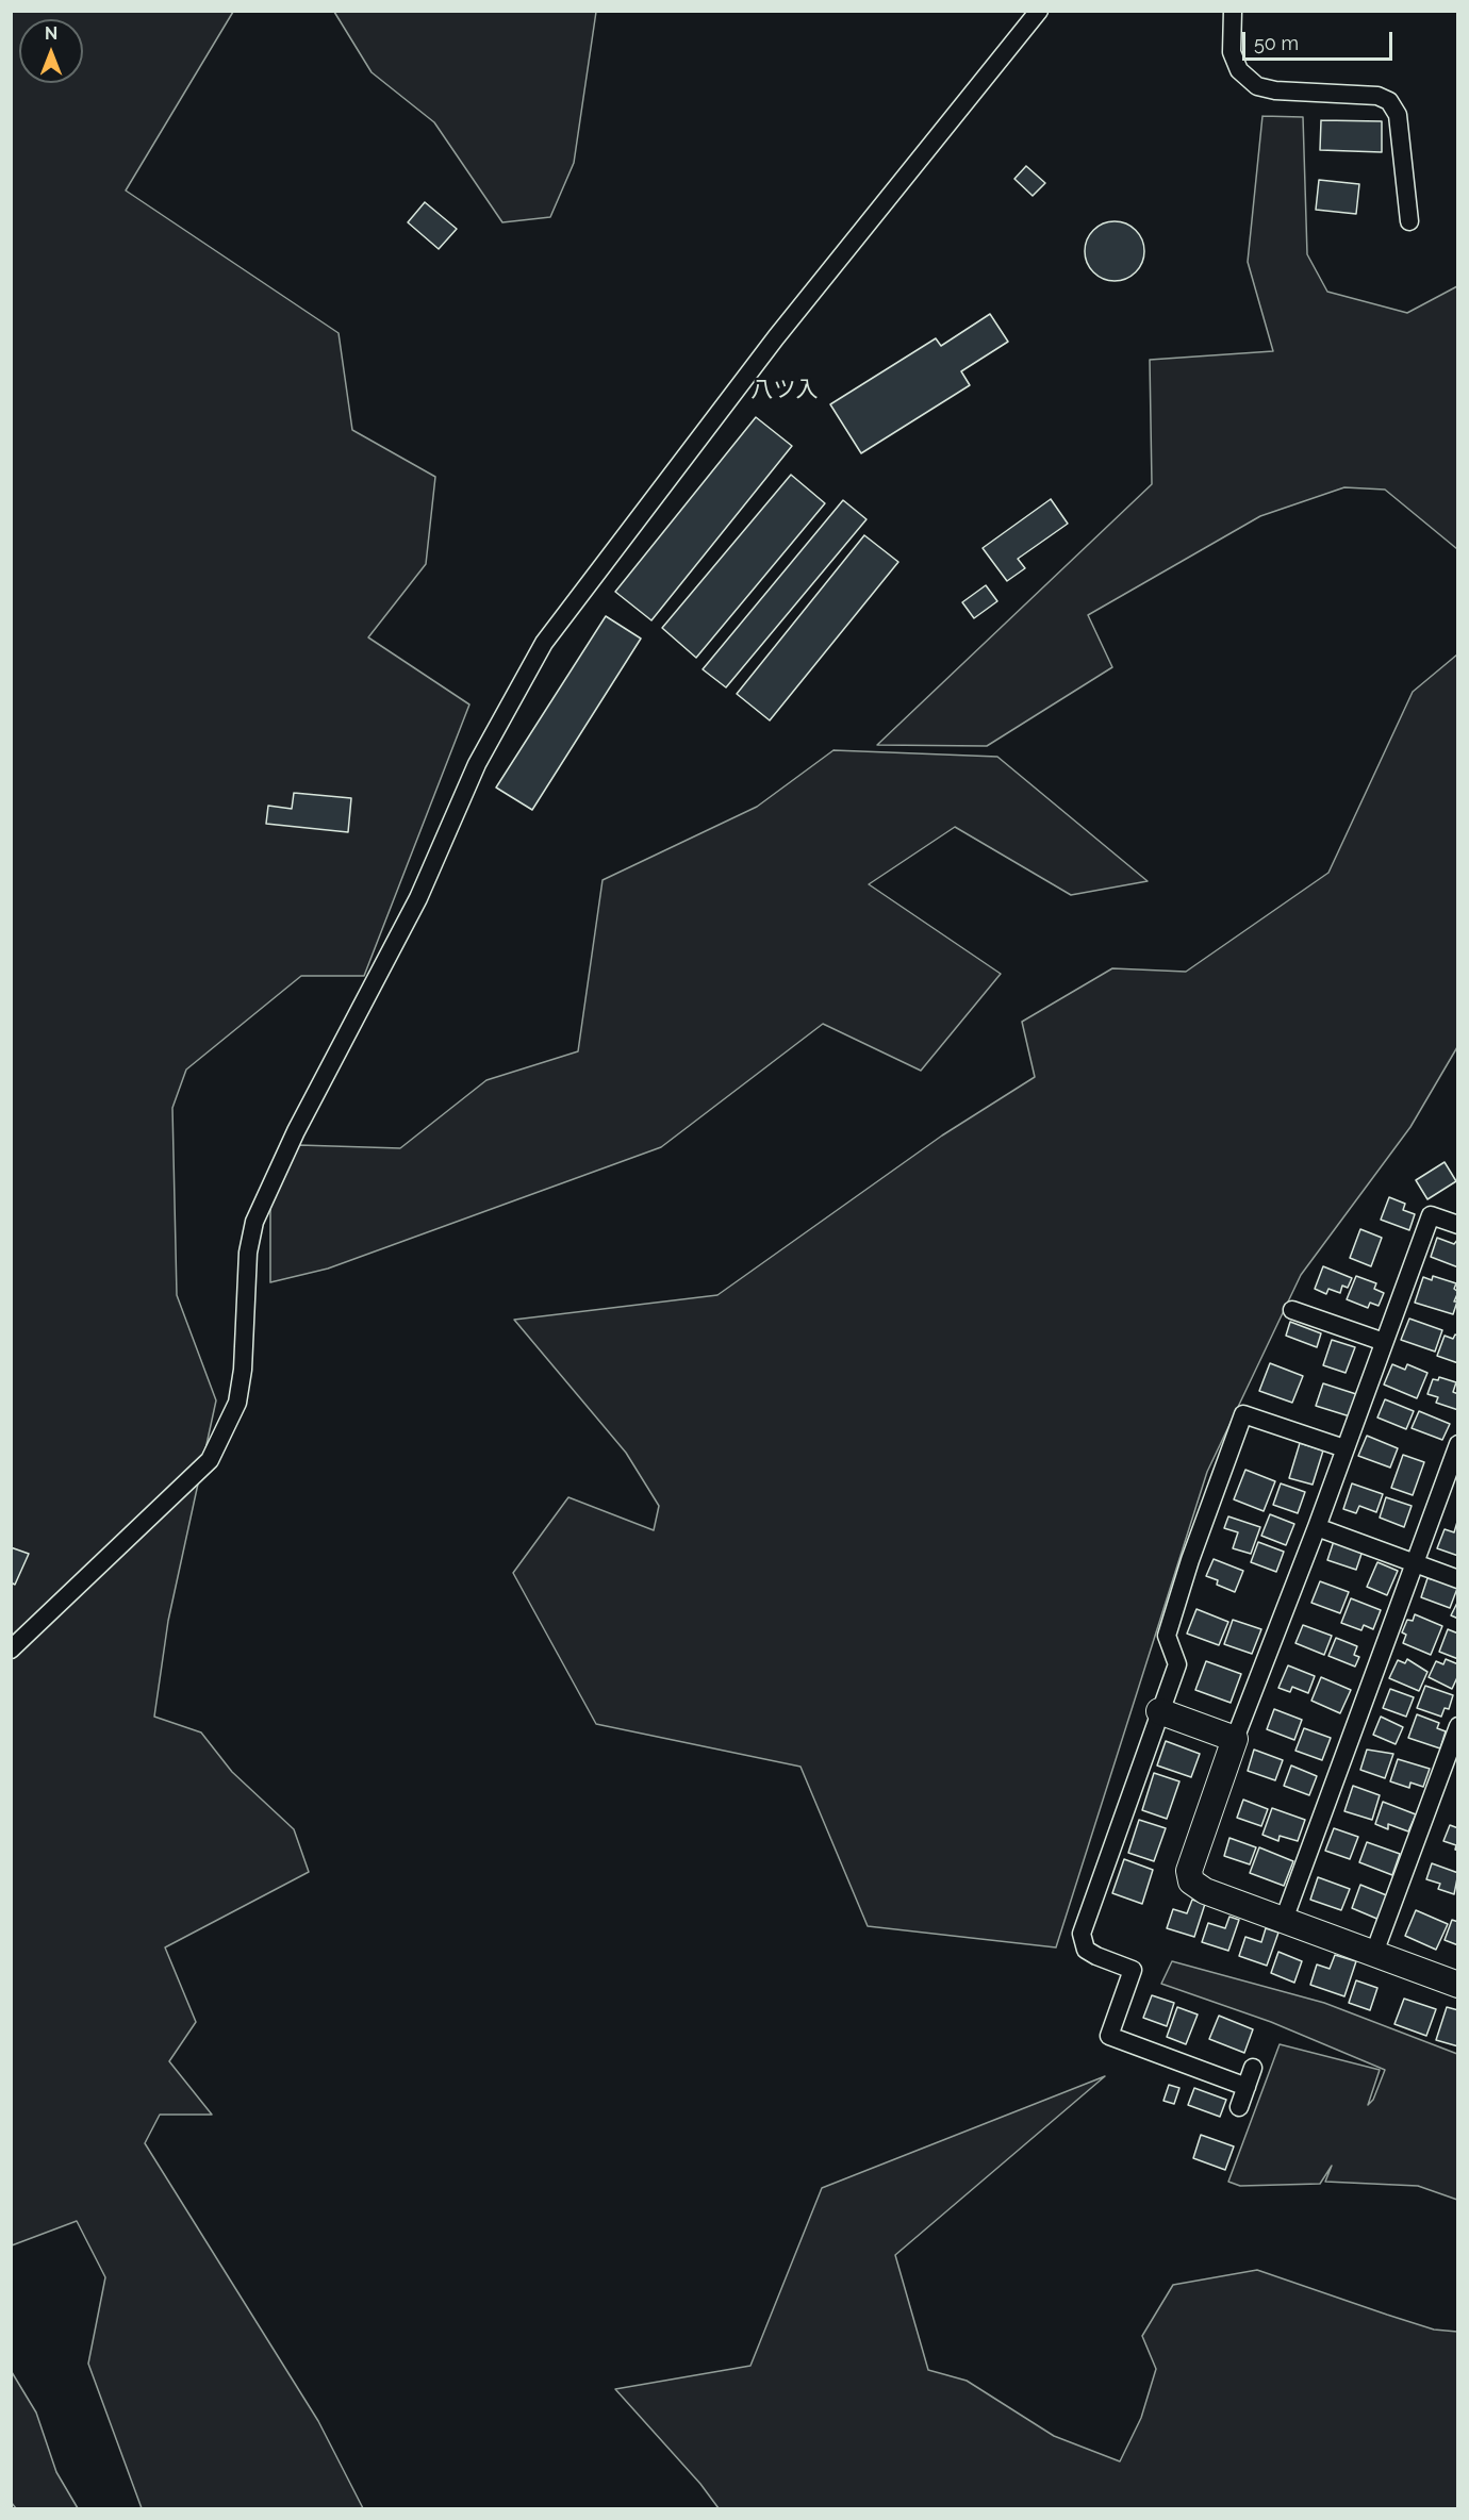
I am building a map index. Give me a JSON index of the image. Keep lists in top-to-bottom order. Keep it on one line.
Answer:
{"districts":["八ツ入"],"scale_bar":"50 m","north":"top"}
